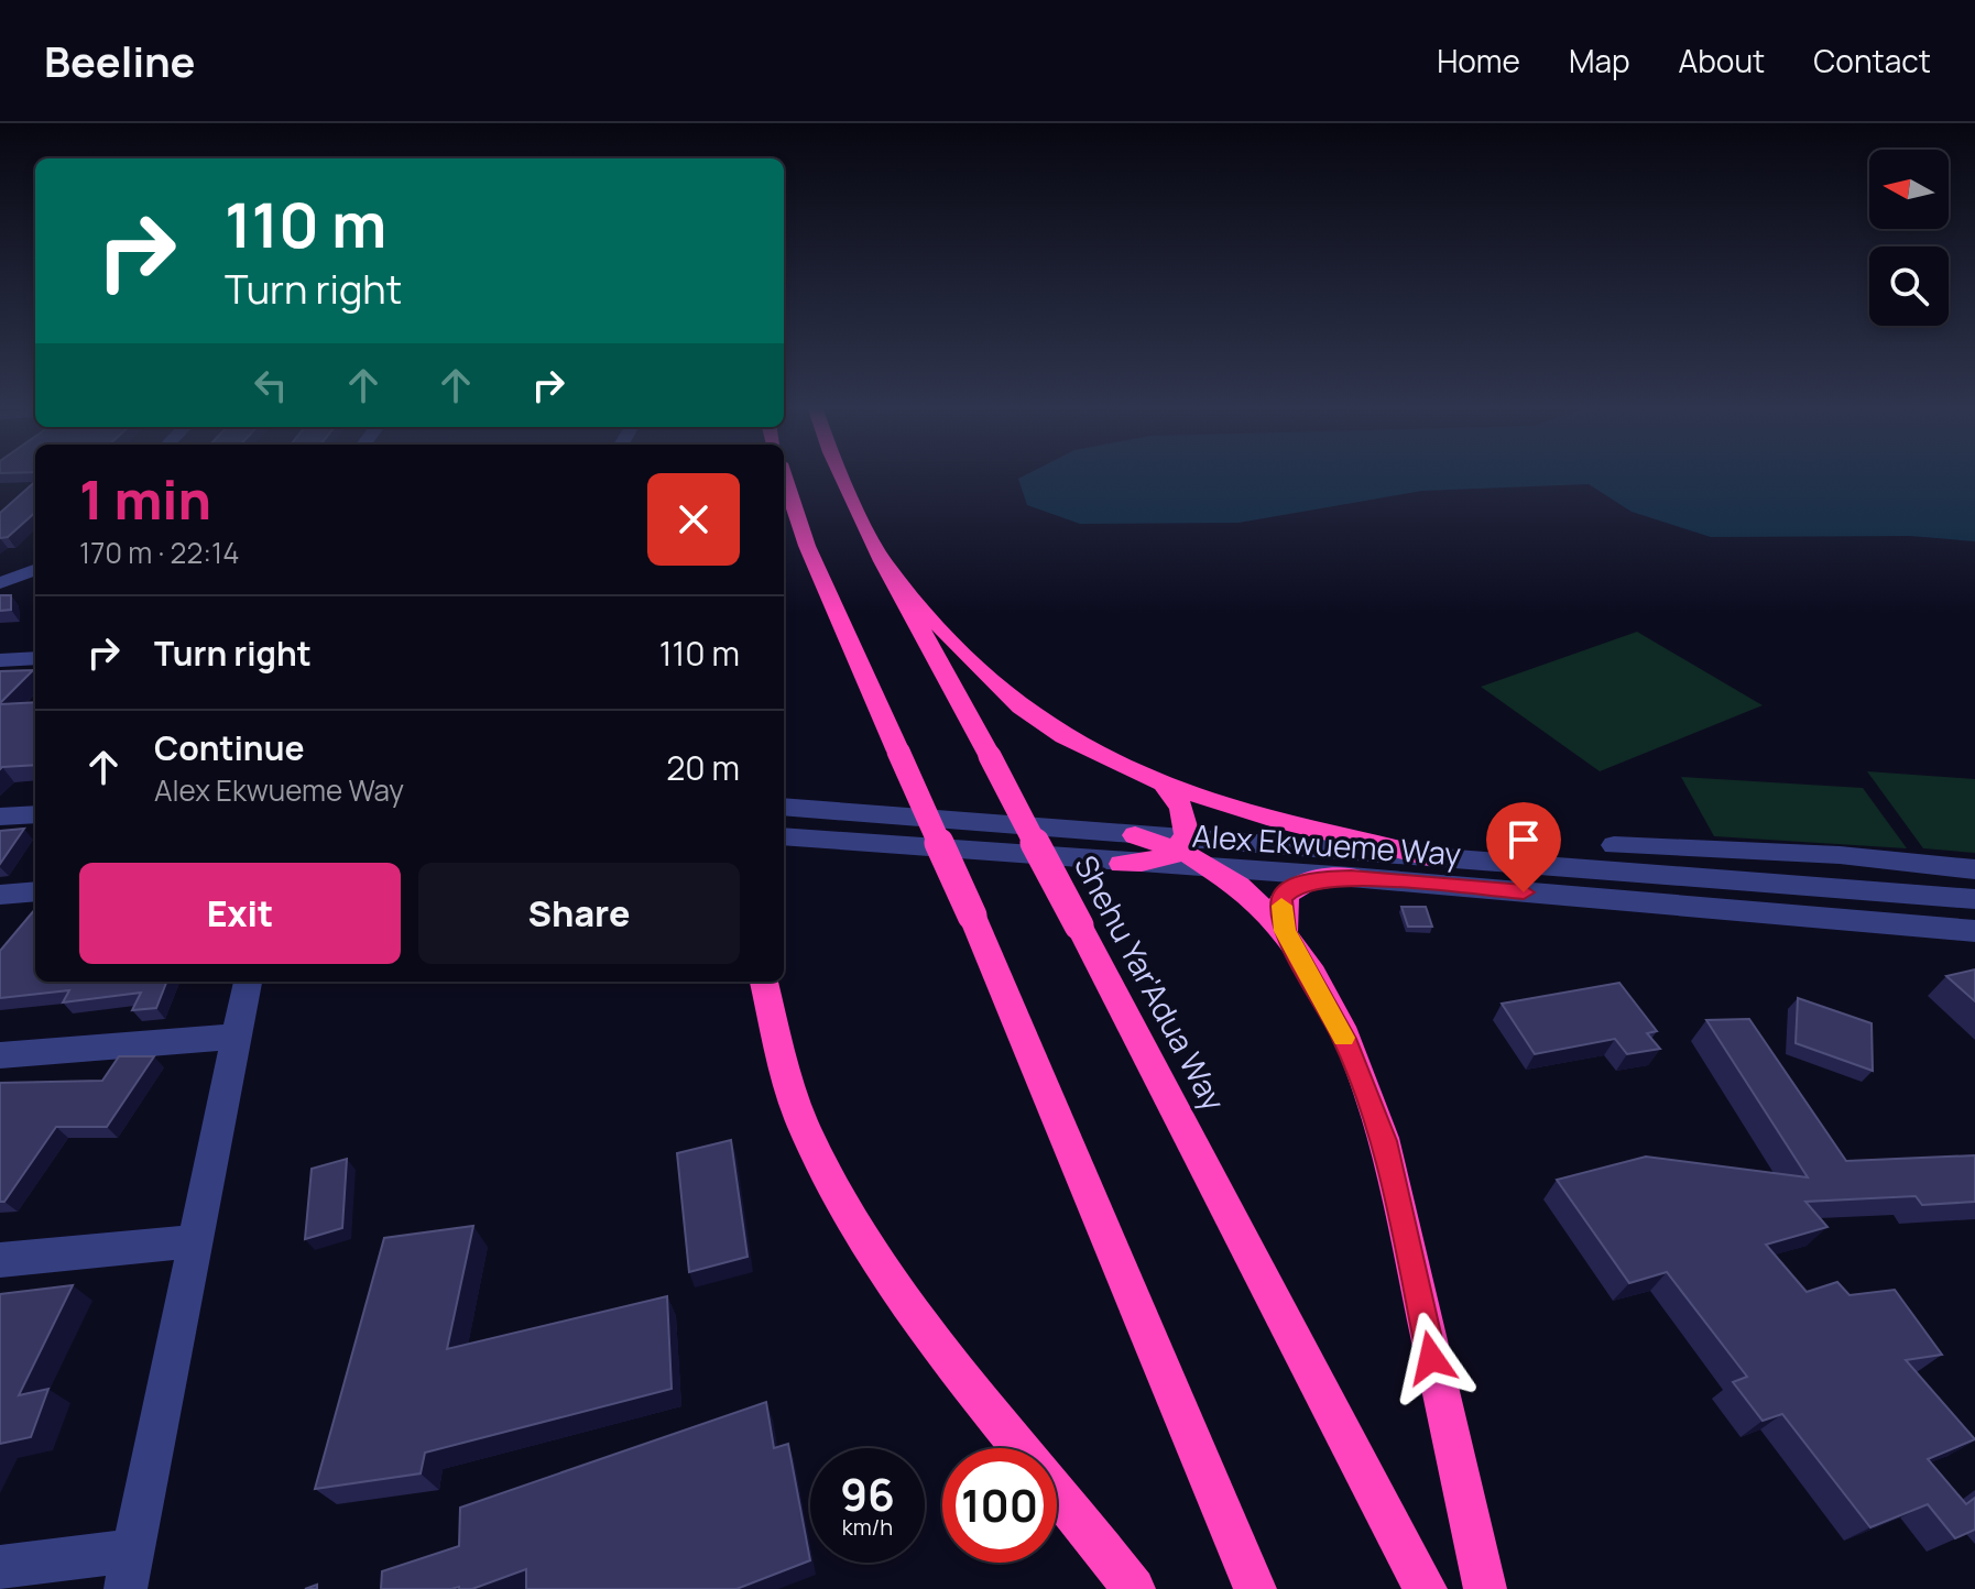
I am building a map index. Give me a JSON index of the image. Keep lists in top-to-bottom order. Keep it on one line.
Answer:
{"streets":{"highway":["Shehu Yar'Adua Way"],"street":["Alex Ekwueme Way"]},"north":"left","page":{"header":"Beeline","nav":["Home","Map","About","Contact"],"turn":["110 m","Turn right"],"heading":["1 min","170 m · 22:14"],"list":[{"name":"Turn right","value":"110 m"},{"name":"Continue","note":"Alex Ekwueme Way","value":"20 m"}],"buttons":["Exit","Share"],"speed":"96 km/h","limit":"100"}}
